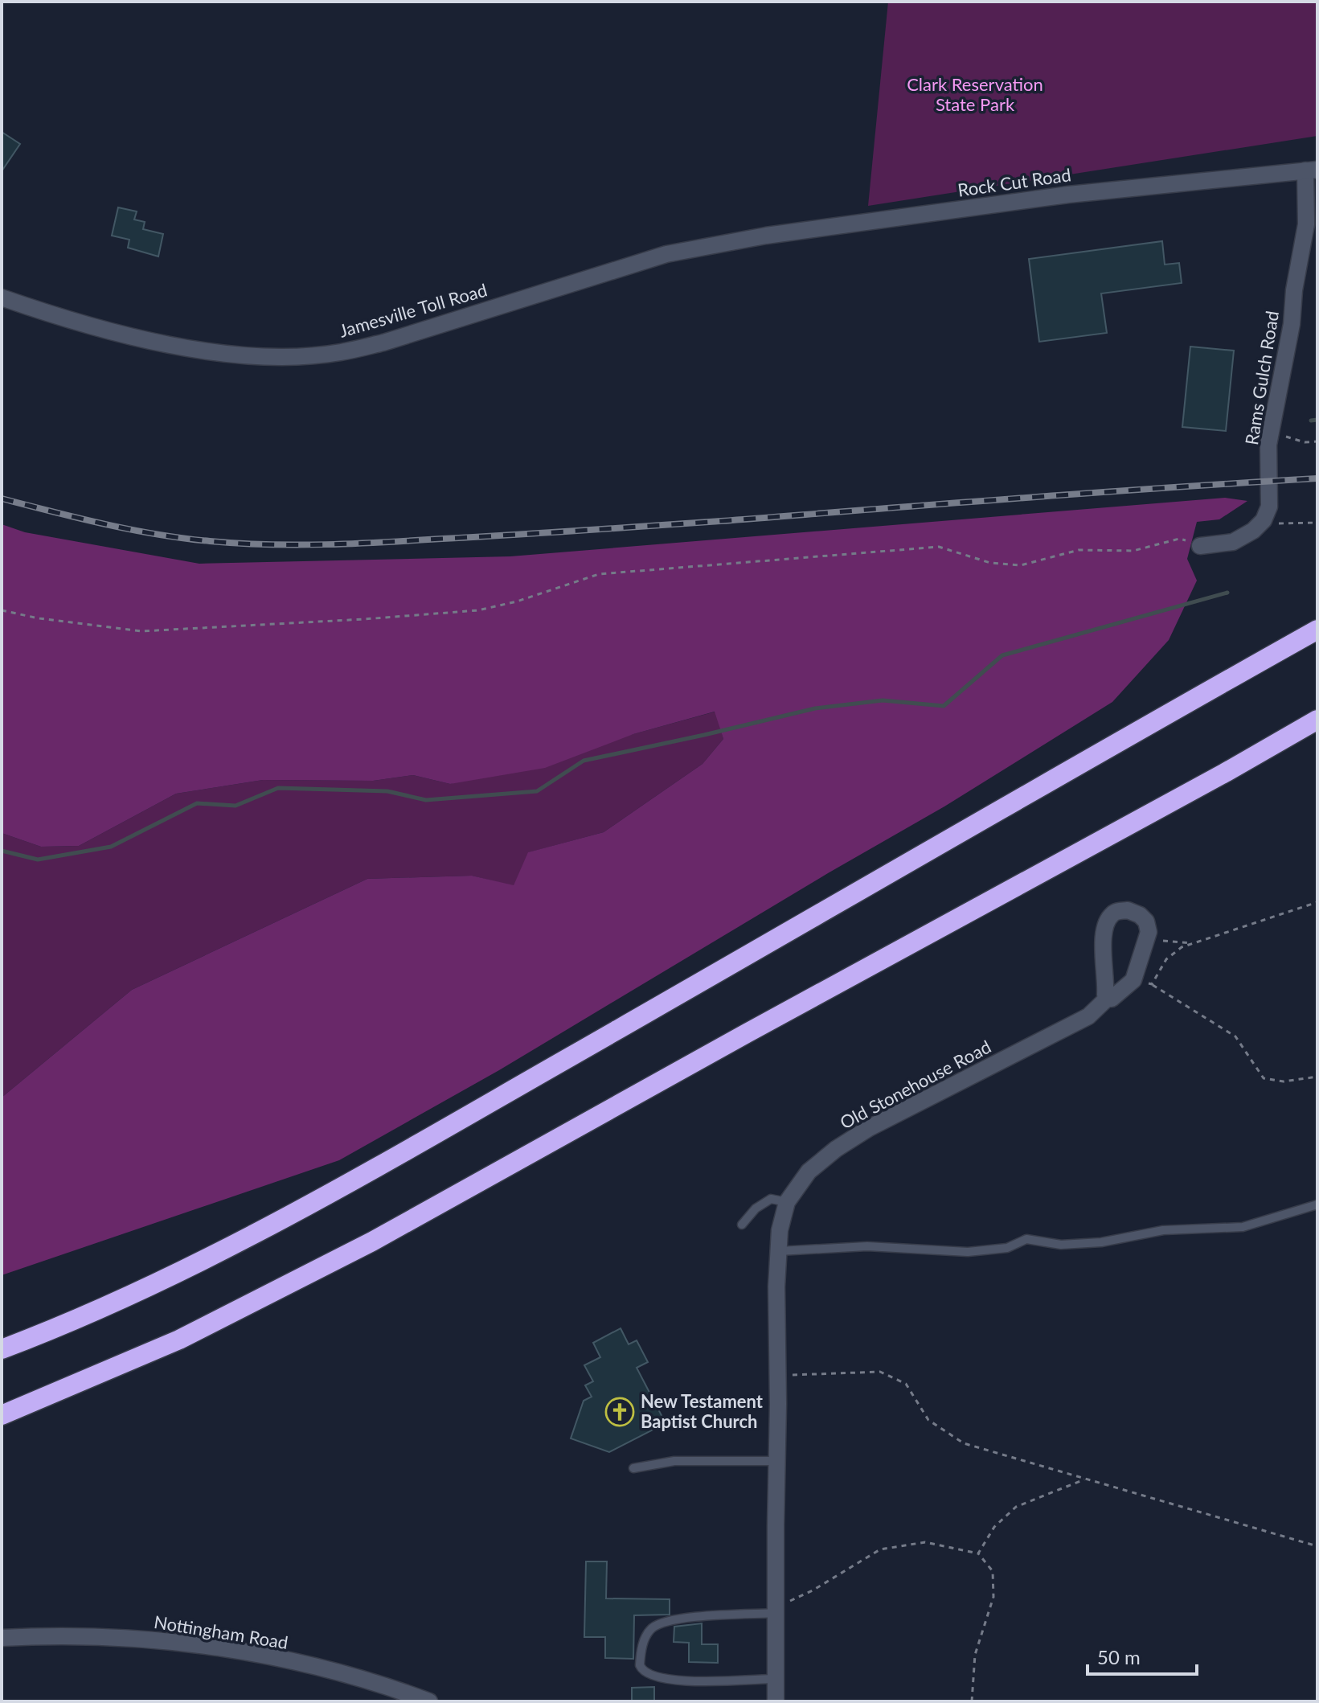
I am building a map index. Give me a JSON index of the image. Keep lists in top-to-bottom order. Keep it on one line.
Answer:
{"streets":{"street":["Rock Cut Road","Jamesville Toll Road","Rams Gulch Road","Old Stonehouse Road","Nottingham Road"]},"crossings":[["Rock Cut Road","Jamesville Toll Road"],["Rock Cut Road","Rams Gulch Road"]],"parks":["Clark Reservation State Park"],"places":{"church":["New Testament Baptist Church"]},"scale_bar":"50 m"}
